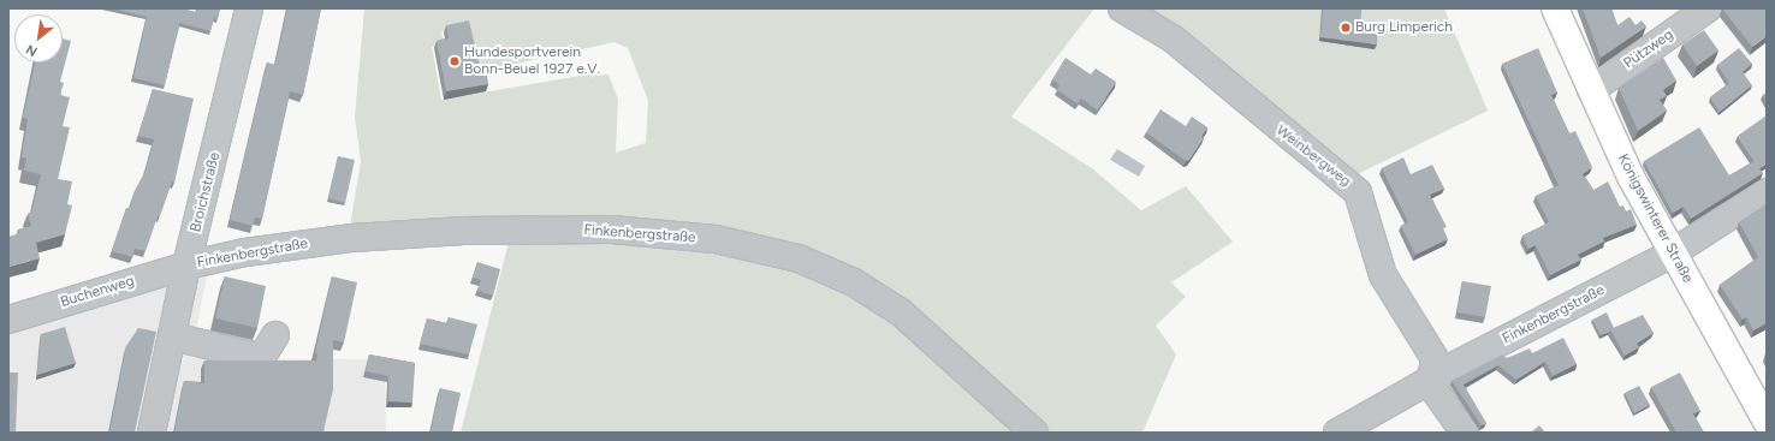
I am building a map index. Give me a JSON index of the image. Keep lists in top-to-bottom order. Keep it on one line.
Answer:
{"streets":{"main road":["Königswinterer Straße"],"street":["Pützweg","Weinbergweg","Broichstraße","Finkenbergstraße","Buchenweg"]},"crossings":[["Pützweg","Königswinterer Straße"],["Weinbergweg","Finkenbergstraße"],["Broichstraße","Finkenbergstraße"],["Broichstraße","Buchenweg"],["Königswinterer Straße","Finkenbergstraße"],["Finkenbergstraße","Buchenweg"]],"places":["Burg Limperich","Hundesportverein Bonn-Beuel 1927 e.V."],"north":"bottom left"}
